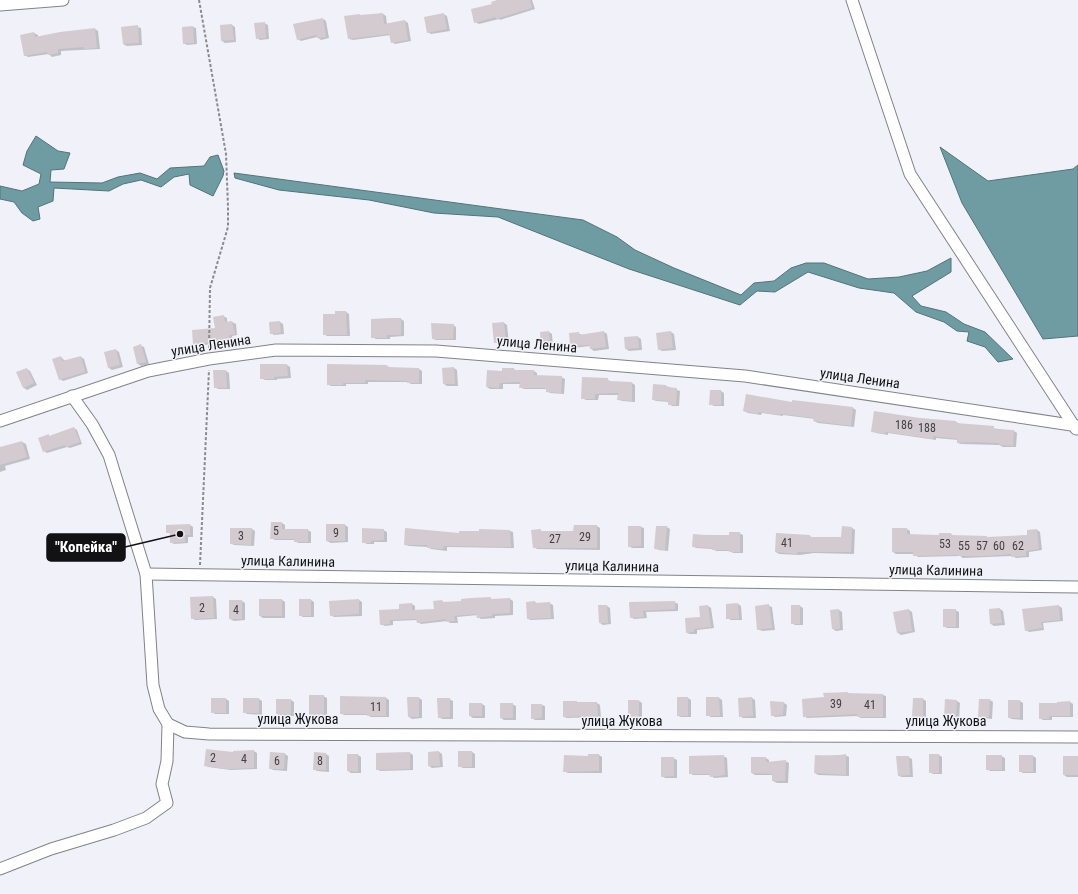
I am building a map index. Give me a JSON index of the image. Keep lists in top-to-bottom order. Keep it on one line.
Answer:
{"streets":{"street":["улица Ленина","улица Калинина","улица Жукова"]},"places":["\"Копейка\""],"house_numbers":["186","188","5","9","3","29","27","41","53","55","57","60","62","2","4","39","41","11","2","4","6","8"]}
